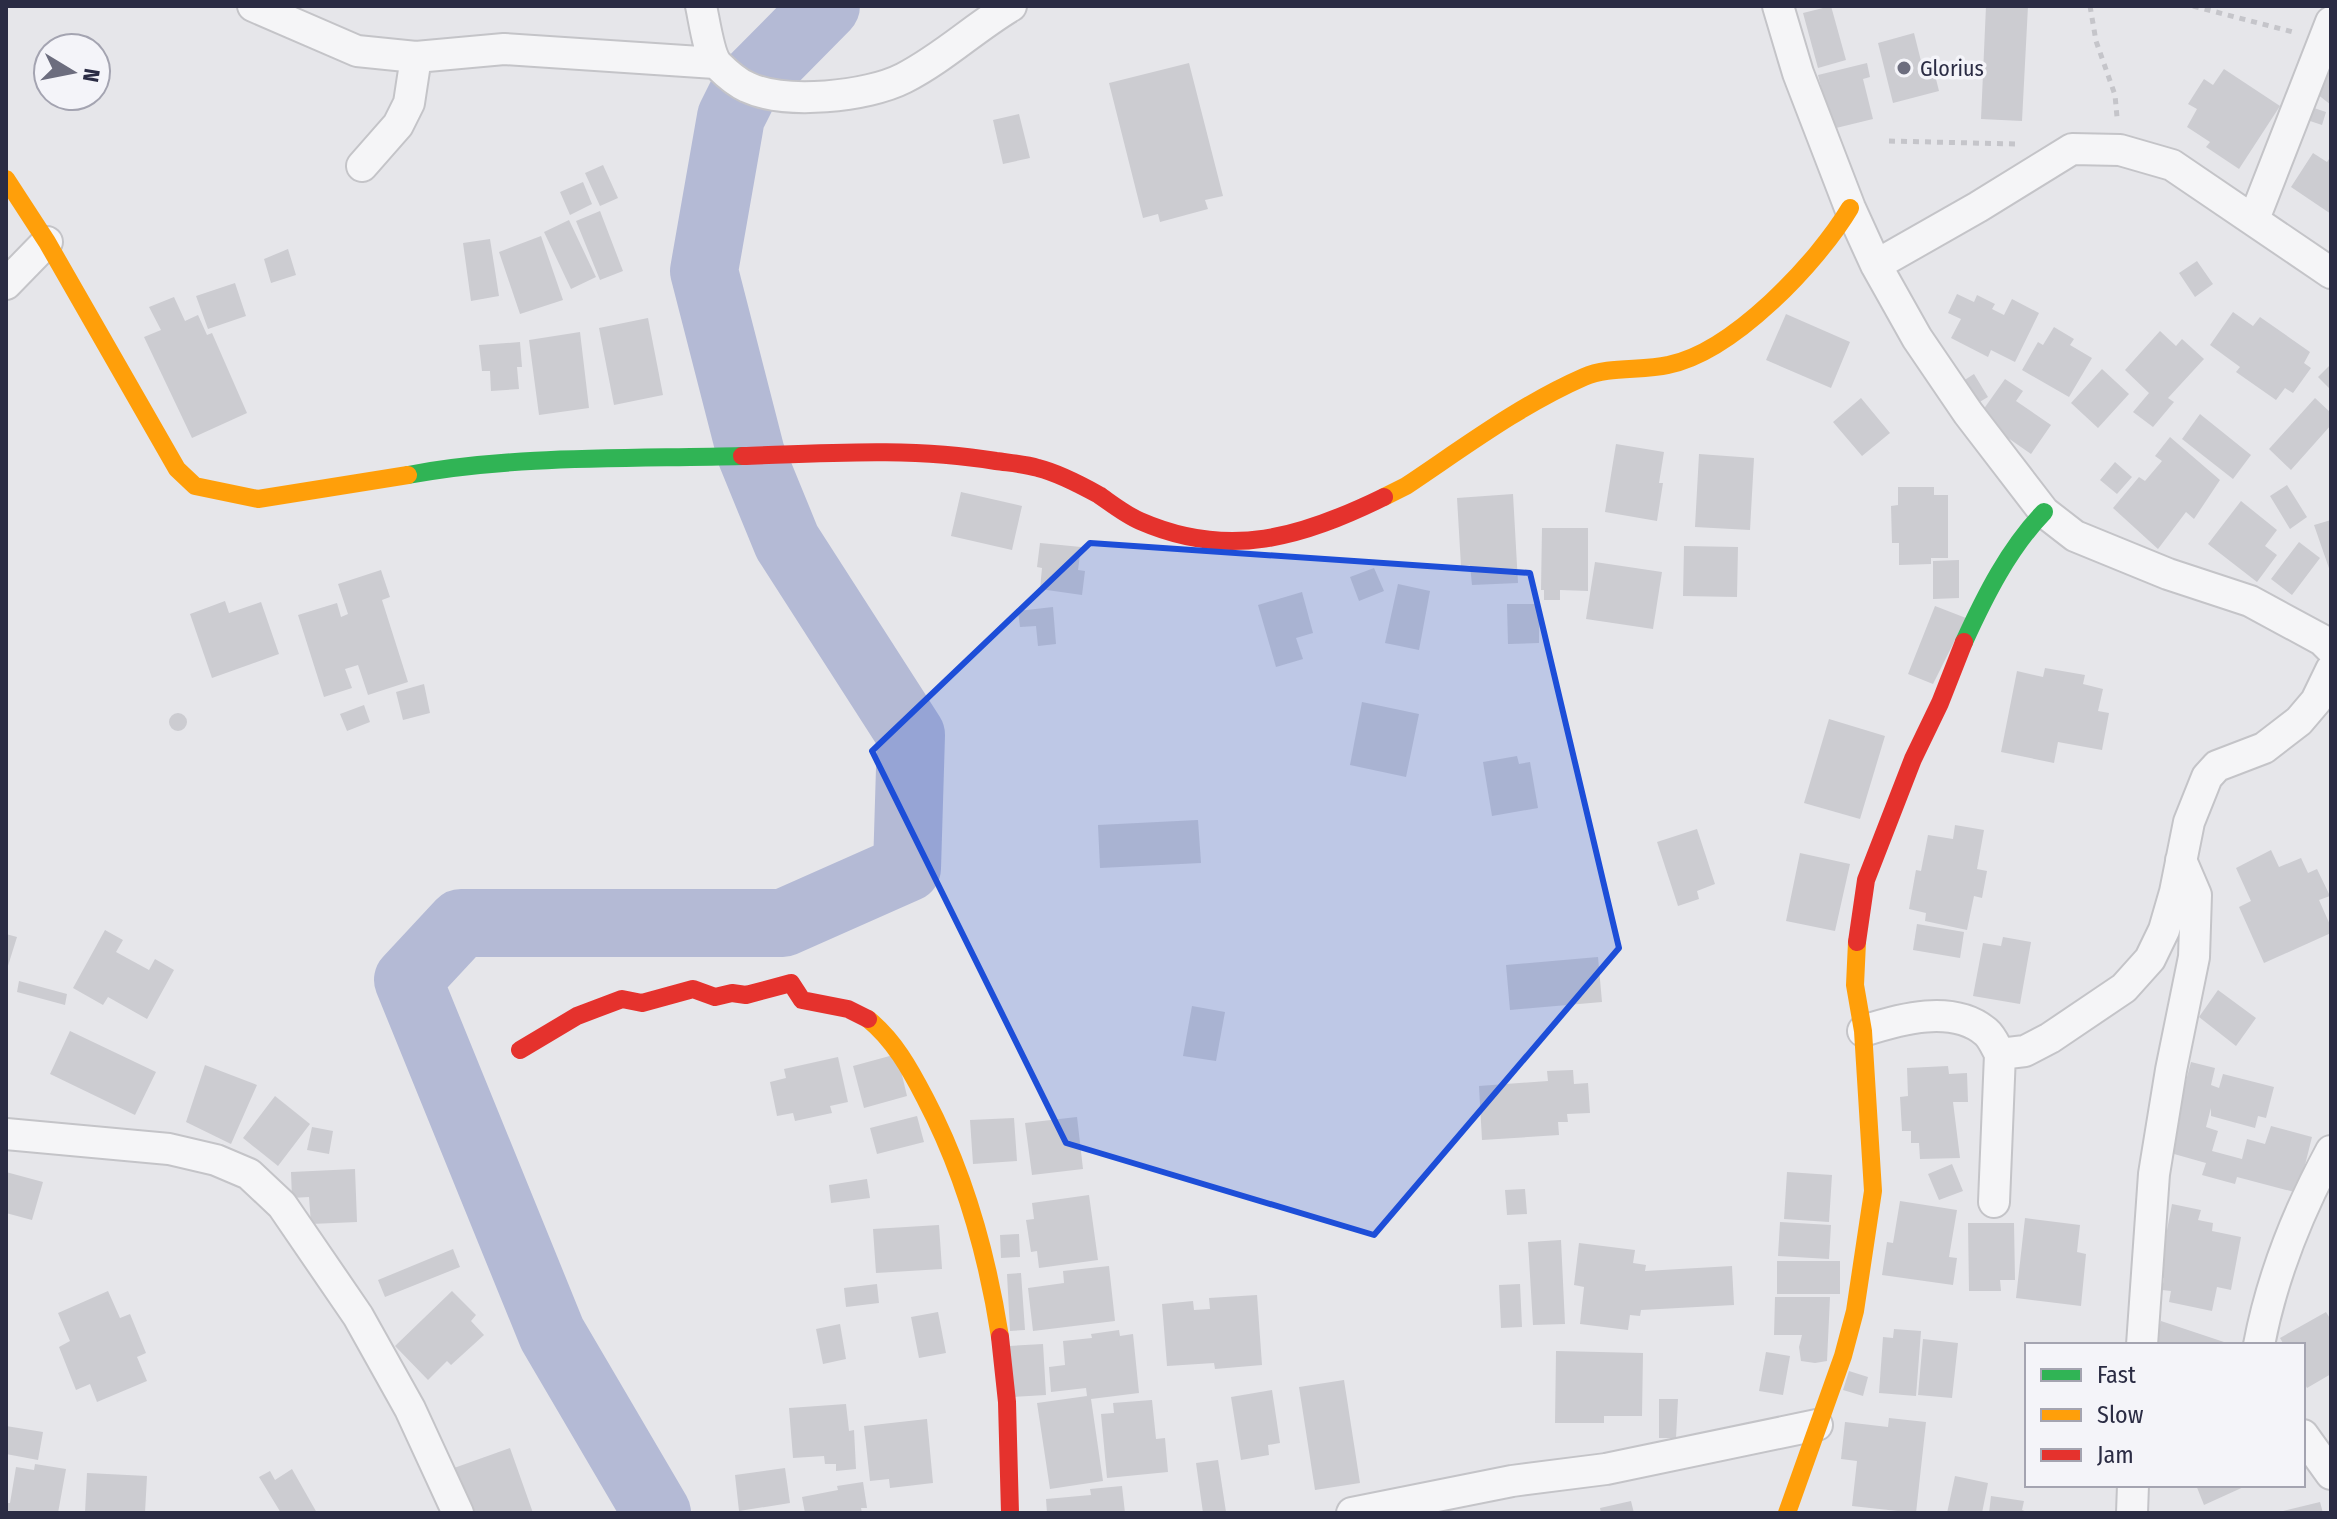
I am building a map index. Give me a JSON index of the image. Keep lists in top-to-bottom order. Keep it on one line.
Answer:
{"places":["Glorius"],"legend":["Fast","Slow","Jam"],"north":"right"}
